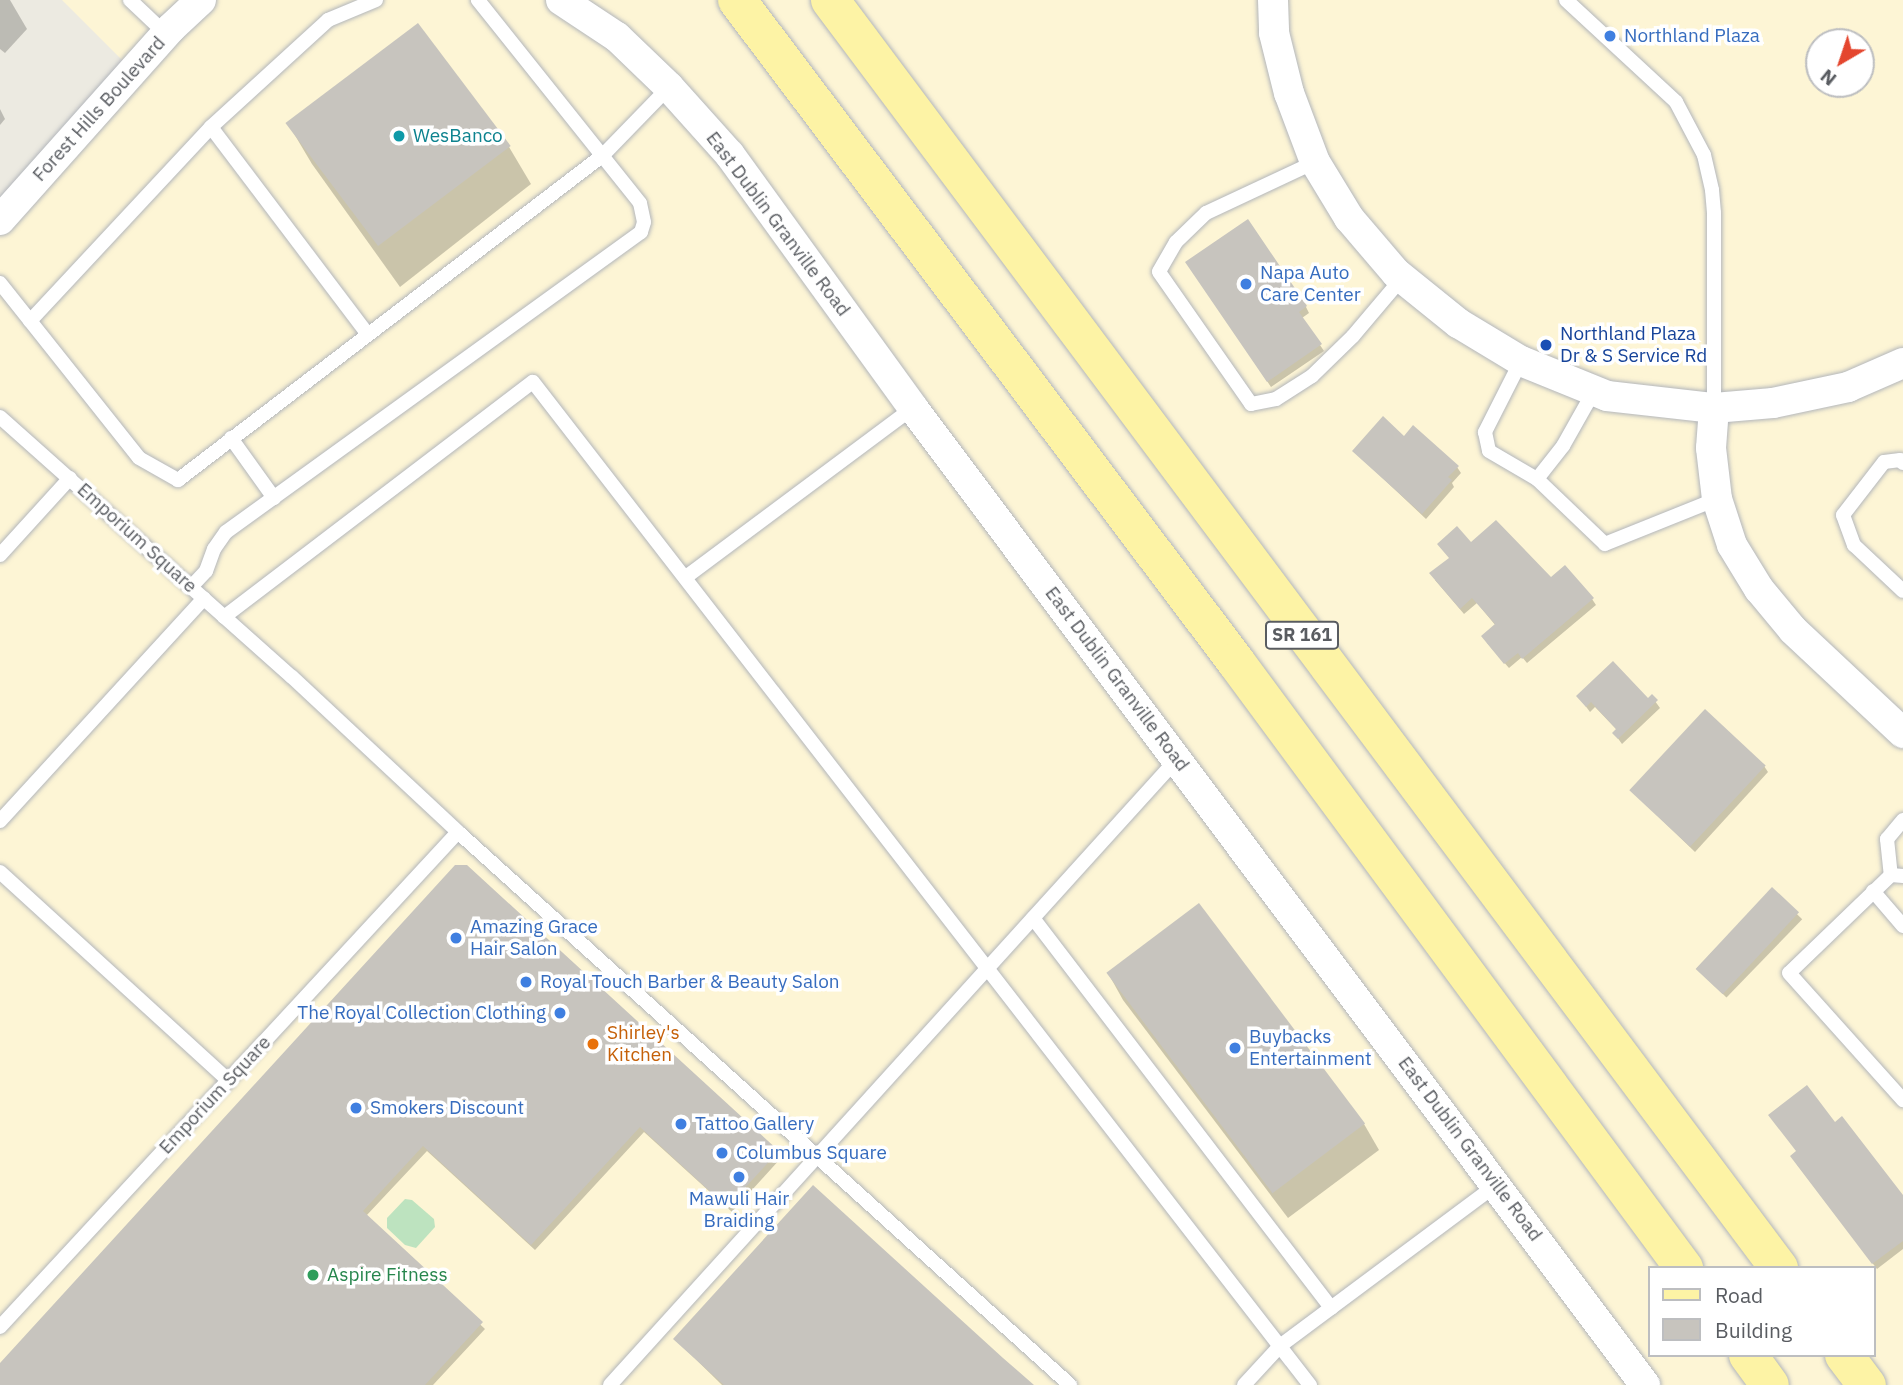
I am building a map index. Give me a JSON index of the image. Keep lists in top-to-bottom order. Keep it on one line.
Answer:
{"streets":{"main road":["SR 161"],"street":["Forest Hills Boulevard","East Dublin Granville Road"],"lane":["Emporium Square"]},"places":["Northland Plaza","WesBanco","Napa Auto Care Center","Northland Plaza Dr & S Service Rd","Amazing Grace Hair Salon","Royal Touch Barber & Beauty Salon","The Royal Collection Clothing","Shirley's Kitchen","Buybacks Entertainment","Smokers Discount","Tattoo Gallery","Columbus Square","Mawuli Hair Braiding","Aspire Fitness"],"legend":["Road","Building"],"north":"bottom left"}
